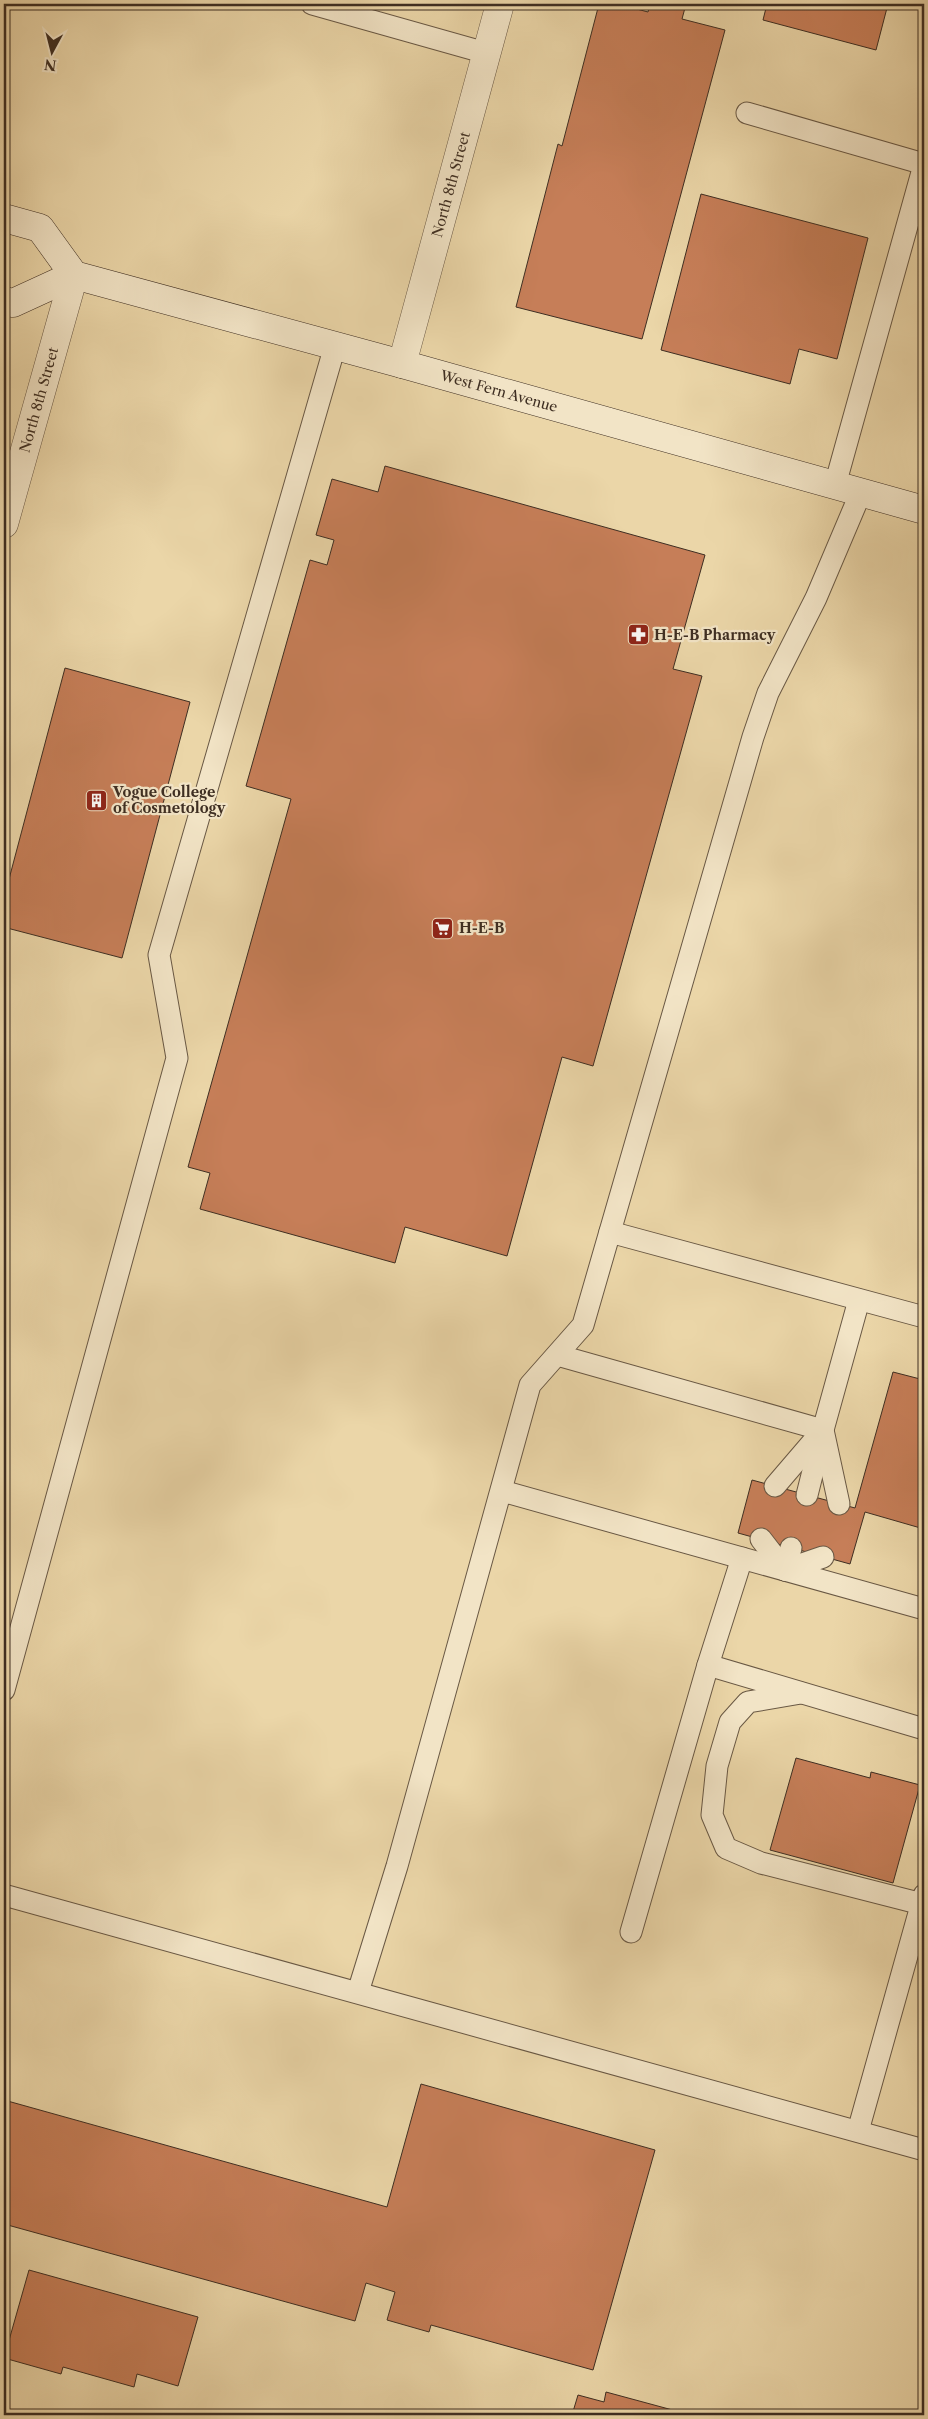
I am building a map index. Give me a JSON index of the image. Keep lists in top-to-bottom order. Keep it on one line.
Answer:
{"streets":{"street":["North 8th Street","West Fern Avenue"]},"crossings":[["North 8th Street","West Fern Avenue"]],"places":{"pharmacy":["H-E-B Pharmacy"],"building":["Vogue College of Cosmetology"],"supermarket":["H-E-B"]},"north":"bottom"}
